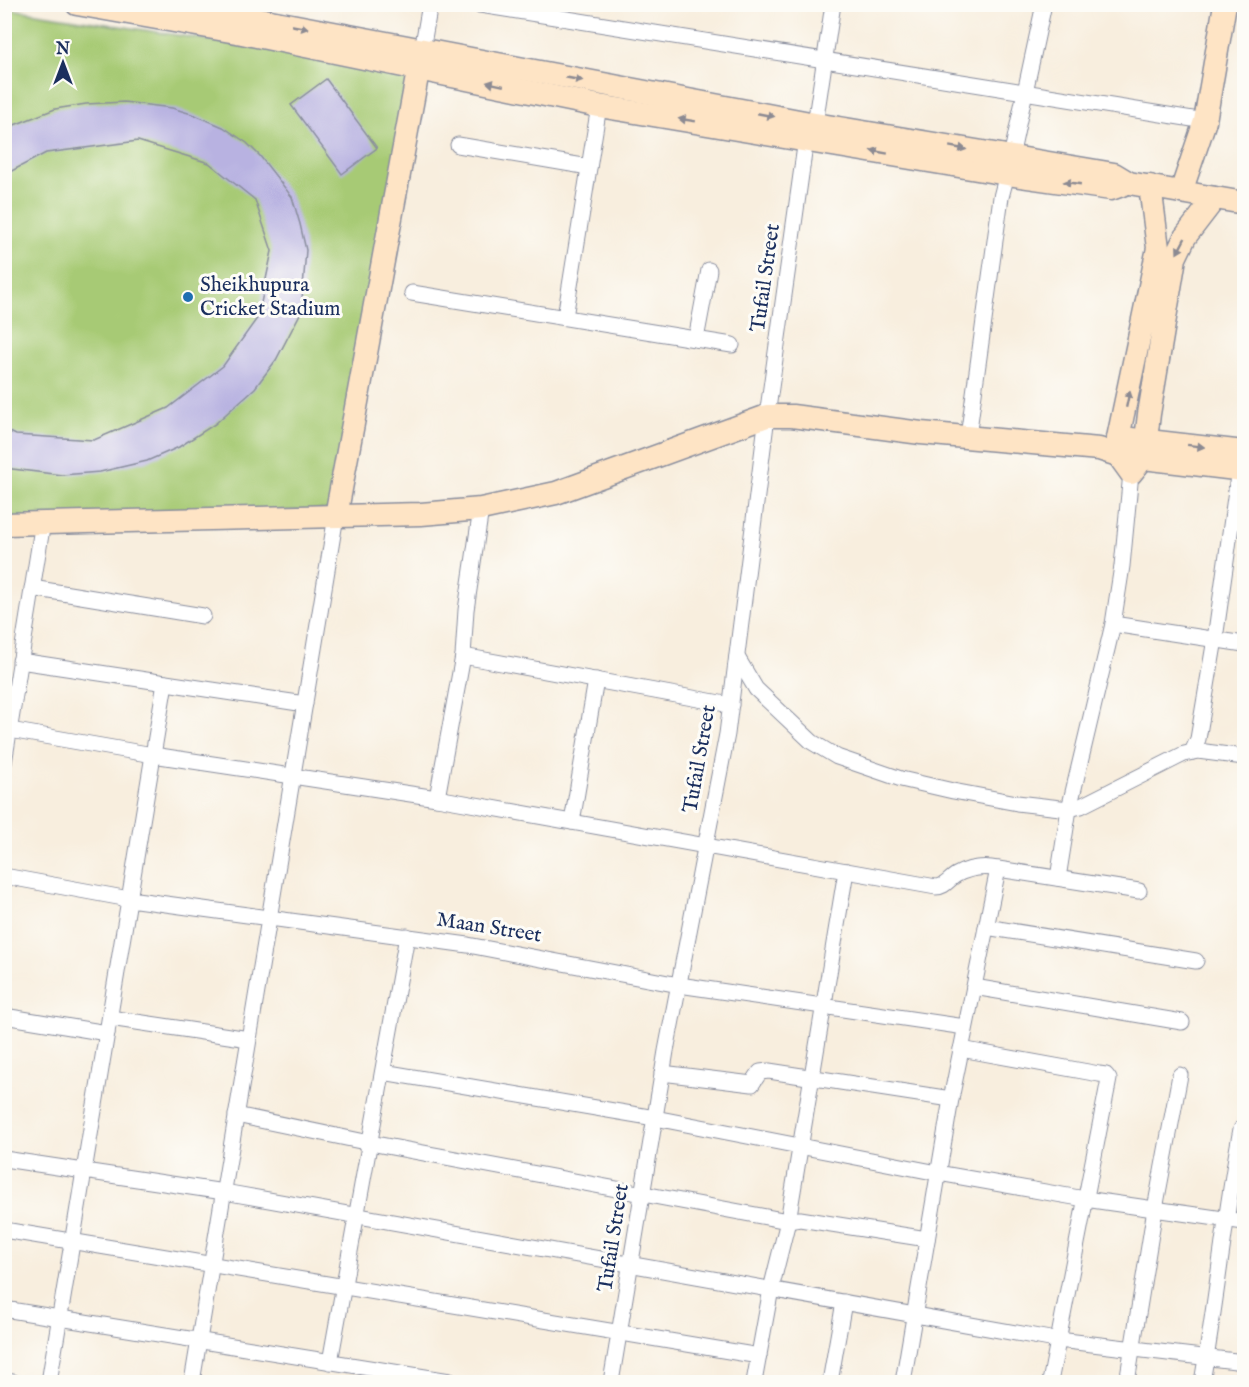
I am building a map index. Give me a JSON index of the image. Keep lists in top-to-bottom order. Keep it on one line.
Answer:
{"streets":{"street":["Tufail Street","Maan Street"]},"crossings":[["Tufail Street","Maan Street"]],"places":["Sheikhupura Cricket Stadium"],"north":"top"}
